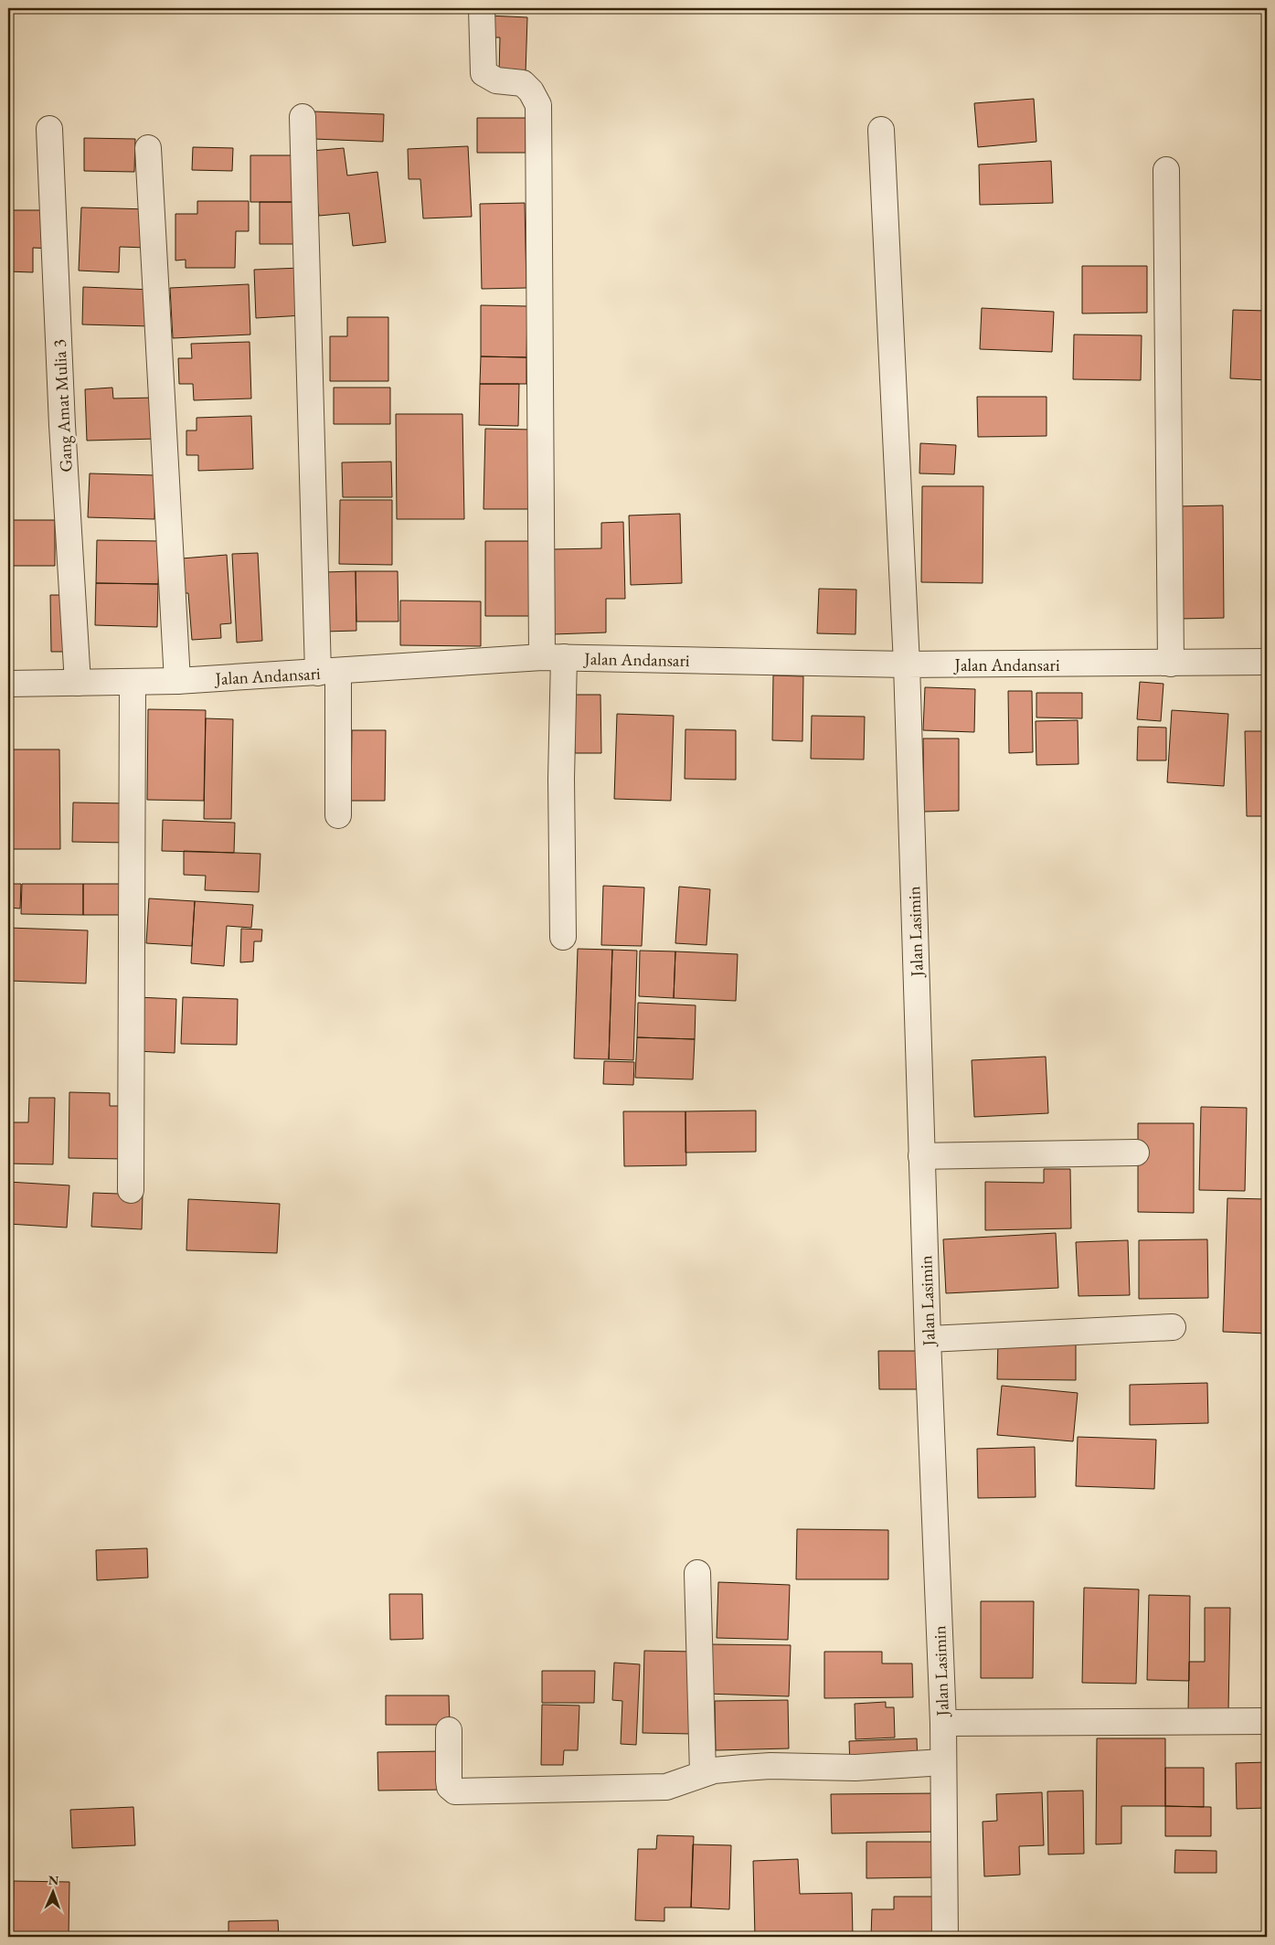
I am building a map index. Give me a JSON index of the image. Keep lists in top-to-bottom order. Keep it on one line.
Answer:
{"streets":{"street":["Gang Amat Mulia 3","Jalan Andansari","Jalan Lasimin"]},"crossings":[["Gang Amat Mulia 3","Jalan Andansari"],["Jalan Andansari","Jalan Lasimin"]],"north":"top"}
